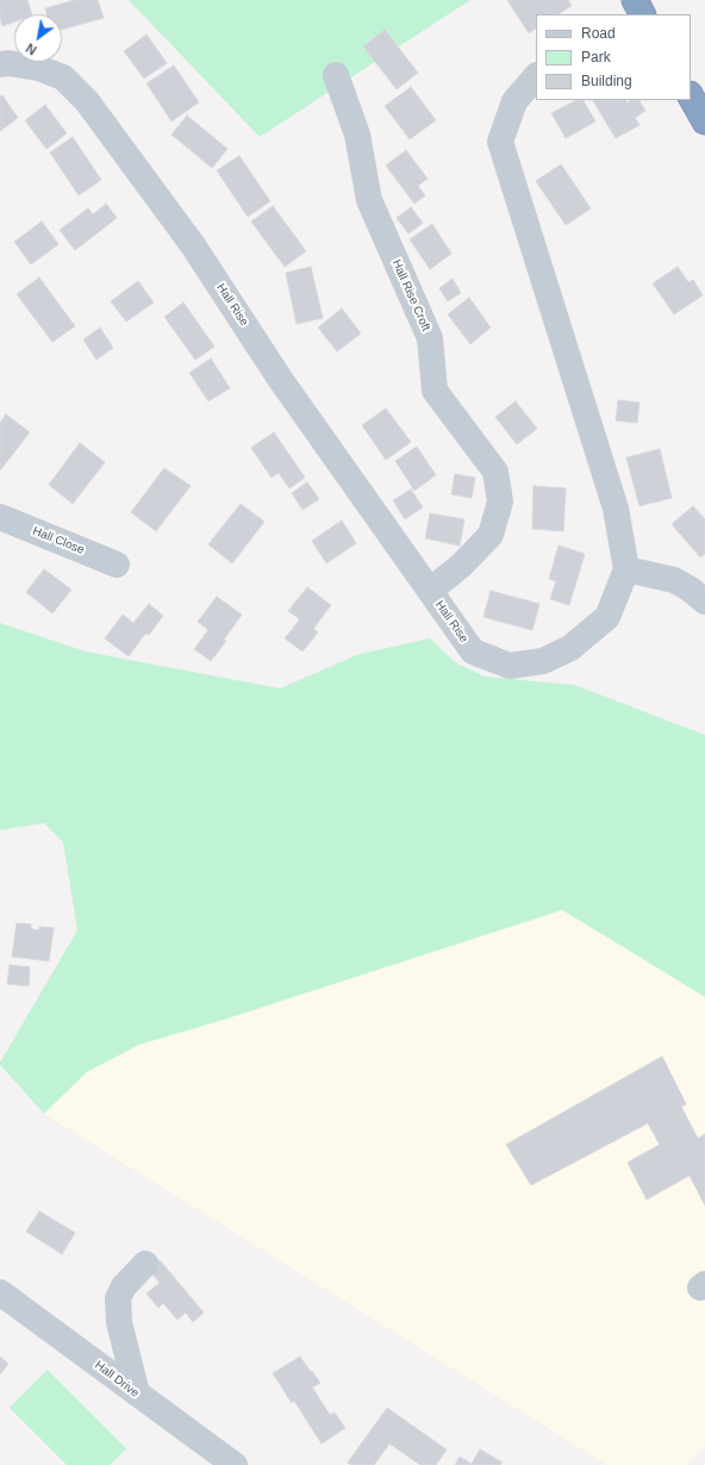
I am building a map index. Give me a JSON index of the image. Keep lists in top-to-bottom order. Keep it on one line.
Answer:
{"streets":{"street":["Hall Rise Croft","Hall Rise","Hall Close","Hall Drive"]},"crossings":[["Hall Rise Croft","Hall Rise"]],"legend":["Road","Park","Building"],"north":"bottom left"}
